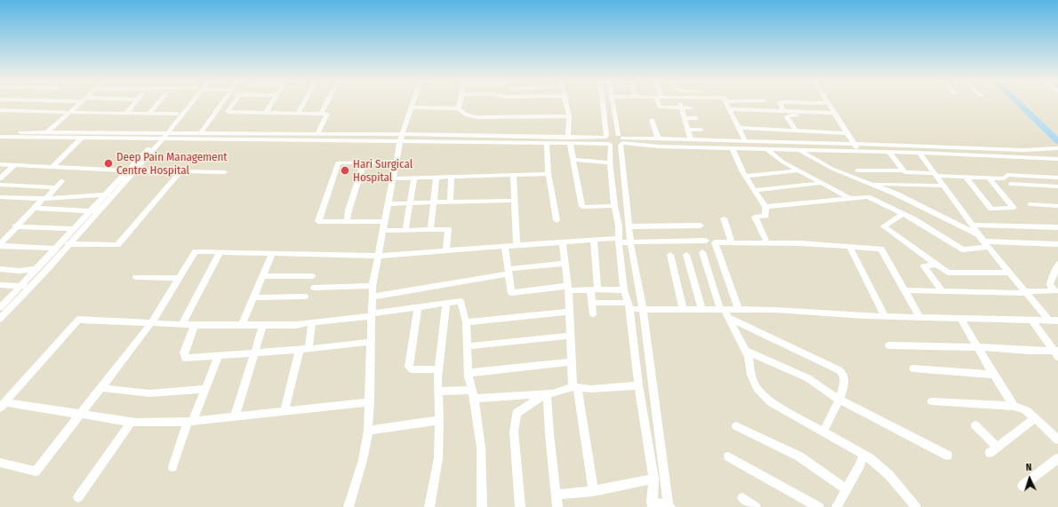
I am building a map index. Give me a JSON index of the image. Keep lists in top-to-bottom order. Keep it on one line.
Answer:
{"places":["Deep Pain Management Centre Hospital","Hari Surgical Hospital"],"north":"top"}
